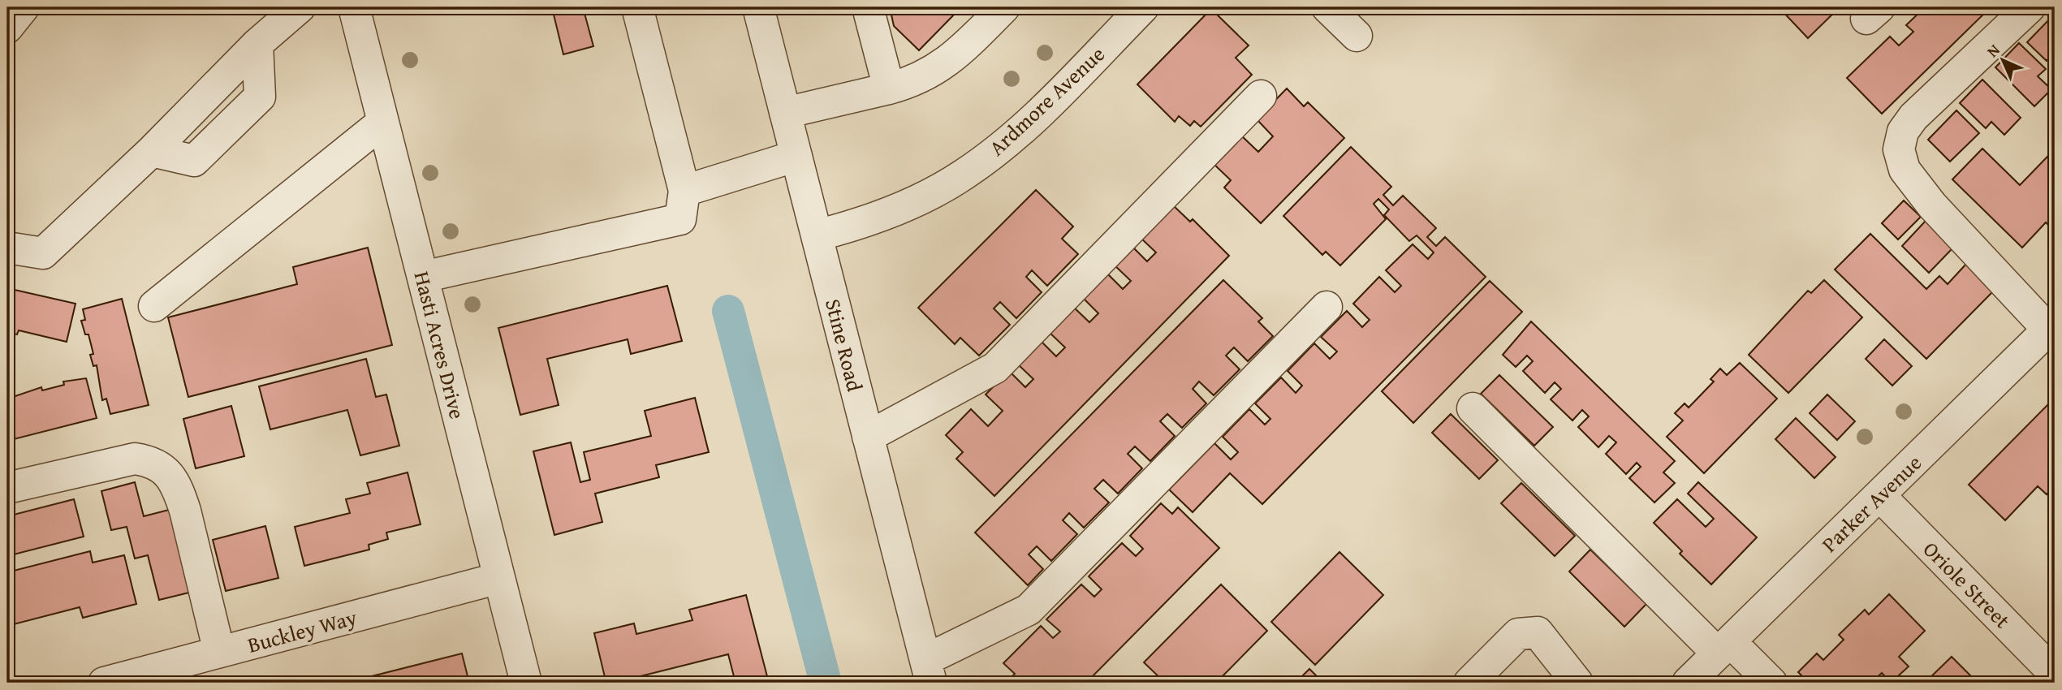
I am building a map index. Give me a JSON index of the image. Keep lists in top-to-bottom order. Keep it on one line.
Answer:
{"streets":{"street":["Ardmore Avenue","Hasti Acres Drive","Stine Road","Parker Avenue","Oriole Street","Buckley Way"]},"crossings":[["Ardmore Avenue","Stine Road"],["Hasti Acres Drive","Buckley Way"],["Parker Avenue","Oriole Street"]],"north":"top left"}
